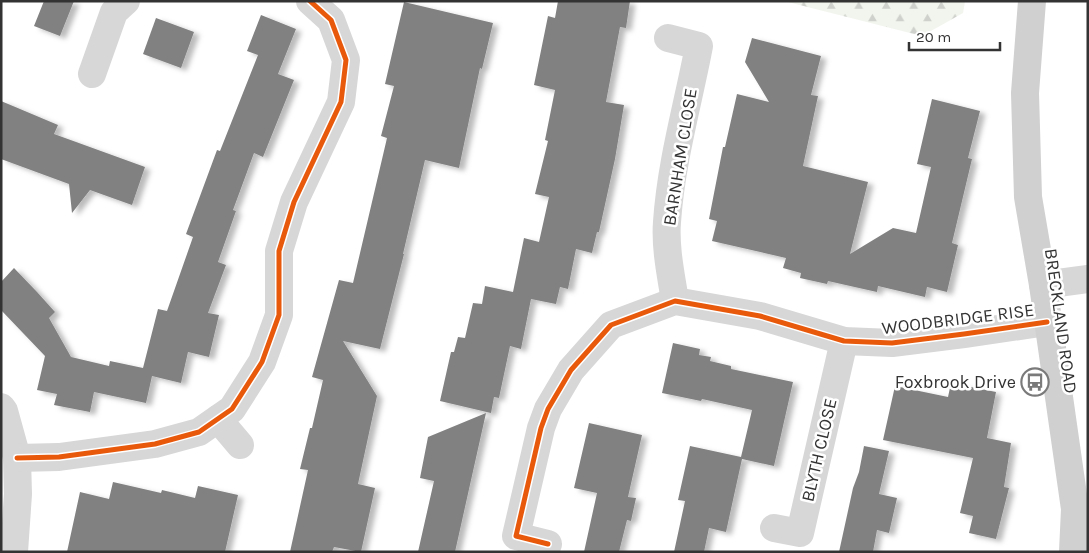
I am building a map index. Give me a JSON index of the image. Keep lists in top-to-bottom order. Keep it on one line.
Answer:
{"streets":{"street":["BARNHAM CLOSE","WOODBRIDGE RISE","BRECKLAND ROAD","BLYTH CLOSE"]},"crossings":[["BARNHAM CLOSE","WOODBRIDGE RISE"],["WOODBRIDGE RISE","BRECKLAND ROAD"],["WOODBRIDGE RISE","BLYTH CLOSE"]],"places":{"bus stop":["Foxbrook Drive"]},"scale_bar":"20 m"}
